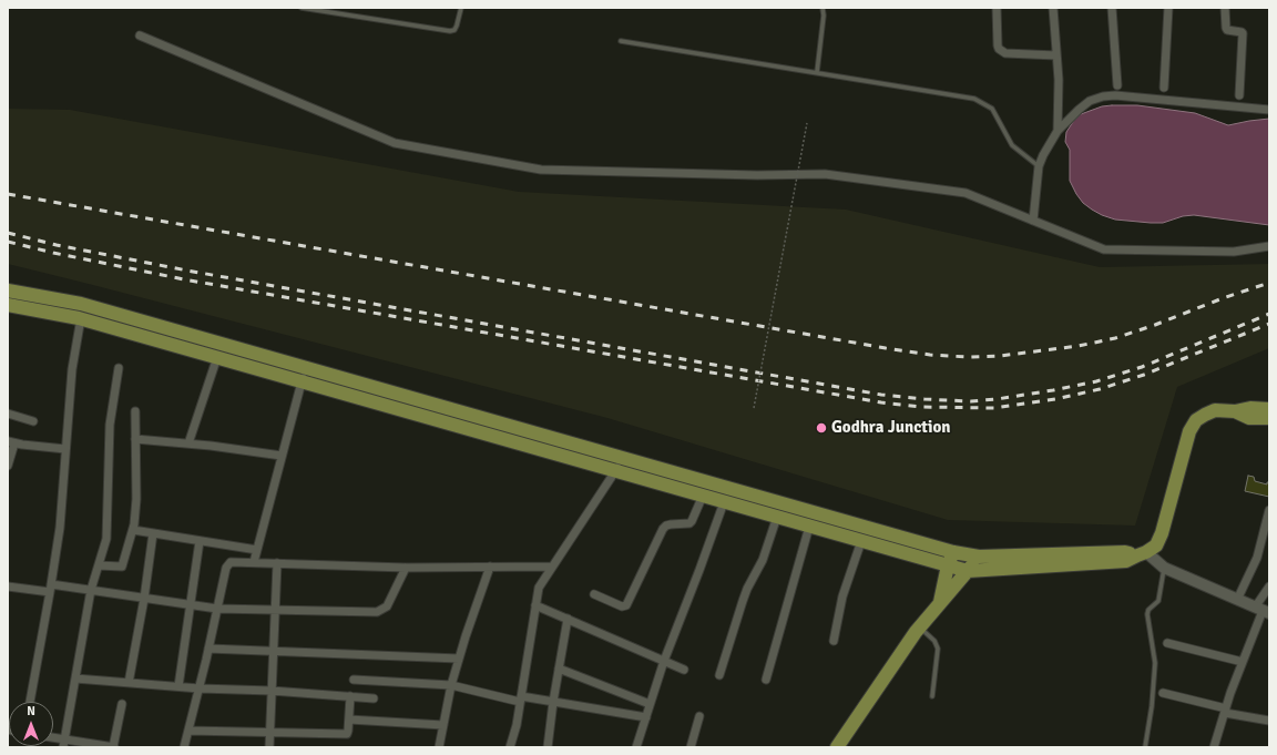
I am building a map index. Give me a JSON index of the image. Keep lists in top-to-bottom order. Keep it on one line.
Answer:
{"places":["Godhra Junction"],"north":"top"}
